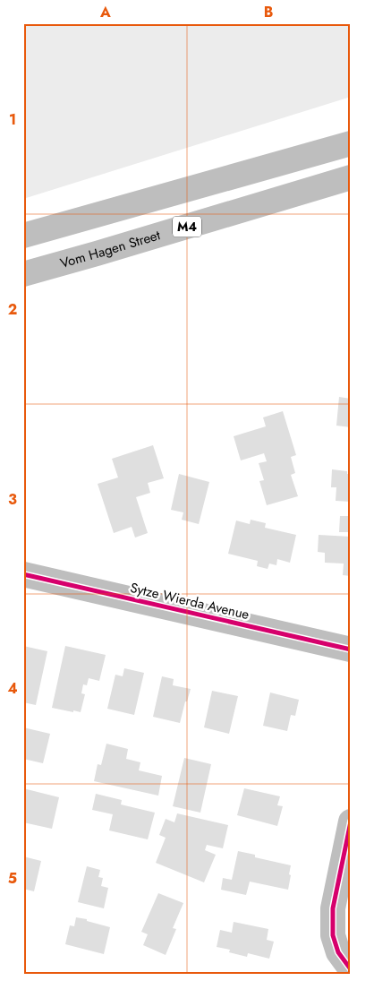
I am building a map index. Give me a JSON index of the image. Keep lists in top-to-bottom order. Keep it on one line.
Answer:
{"streets":{"main road":["M4","Vom Hagen Street","Sytze Wierda Avenue"]},"grid":{"columns":["A","B"],"rows":["1","2","3","4","5"]}}
